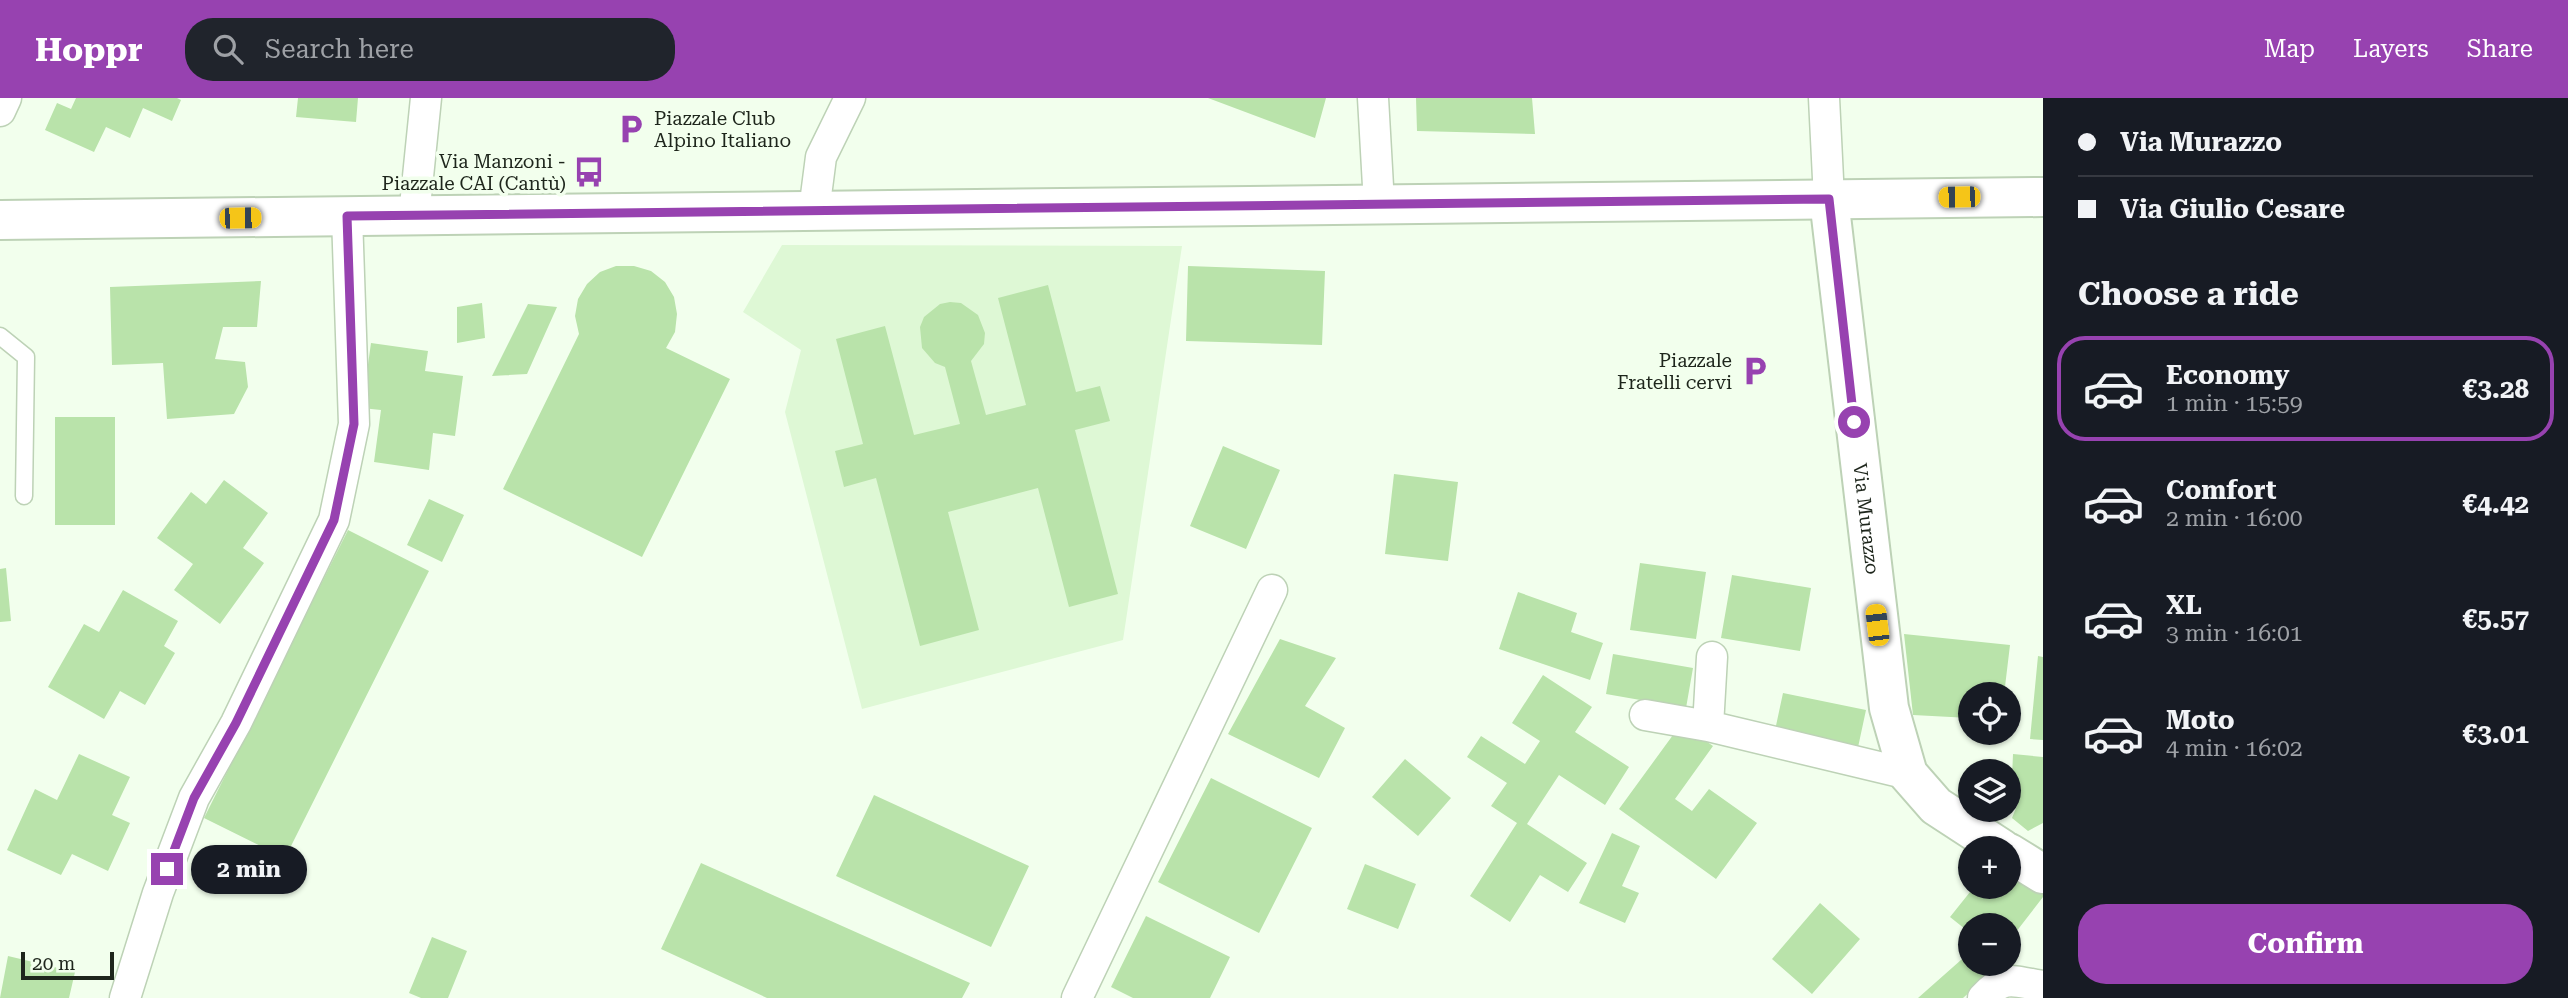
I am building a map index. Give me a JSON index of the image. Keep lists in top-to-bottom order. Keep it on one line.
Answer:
{"streets":{"main road":["Via Murazzo"]},"places":{"parking":["Piazzale Club Alpino Italiano","Piazzale Fratelli cervi"],"bus stop":["Via Manzoni - Piazzale CAI (Cantù)"]},"scale_bar":"20 m","page":{"header":"Hoppr","search":"Search here","nav":["Map","Layers","Share"],"banner":["Via Murazzo","Via Giulio Cesare"],"heading":"Choose a ride","list":[{"name":"Economy","note":"1 min · 15:59","value":"€3.28"},{"name":"Comfort","note":"2 min · 16:00","value":"€4.42"},{"name":"XL","note":"3 min · 16:01","value":"€5.57"},{"name":"Moto","note":"4 min · 16:02","value":"€3.01"}],"map_buttons":["+","−"],"bubble":"2 min","buttons":"Confirm","scale":"20 m"}}
